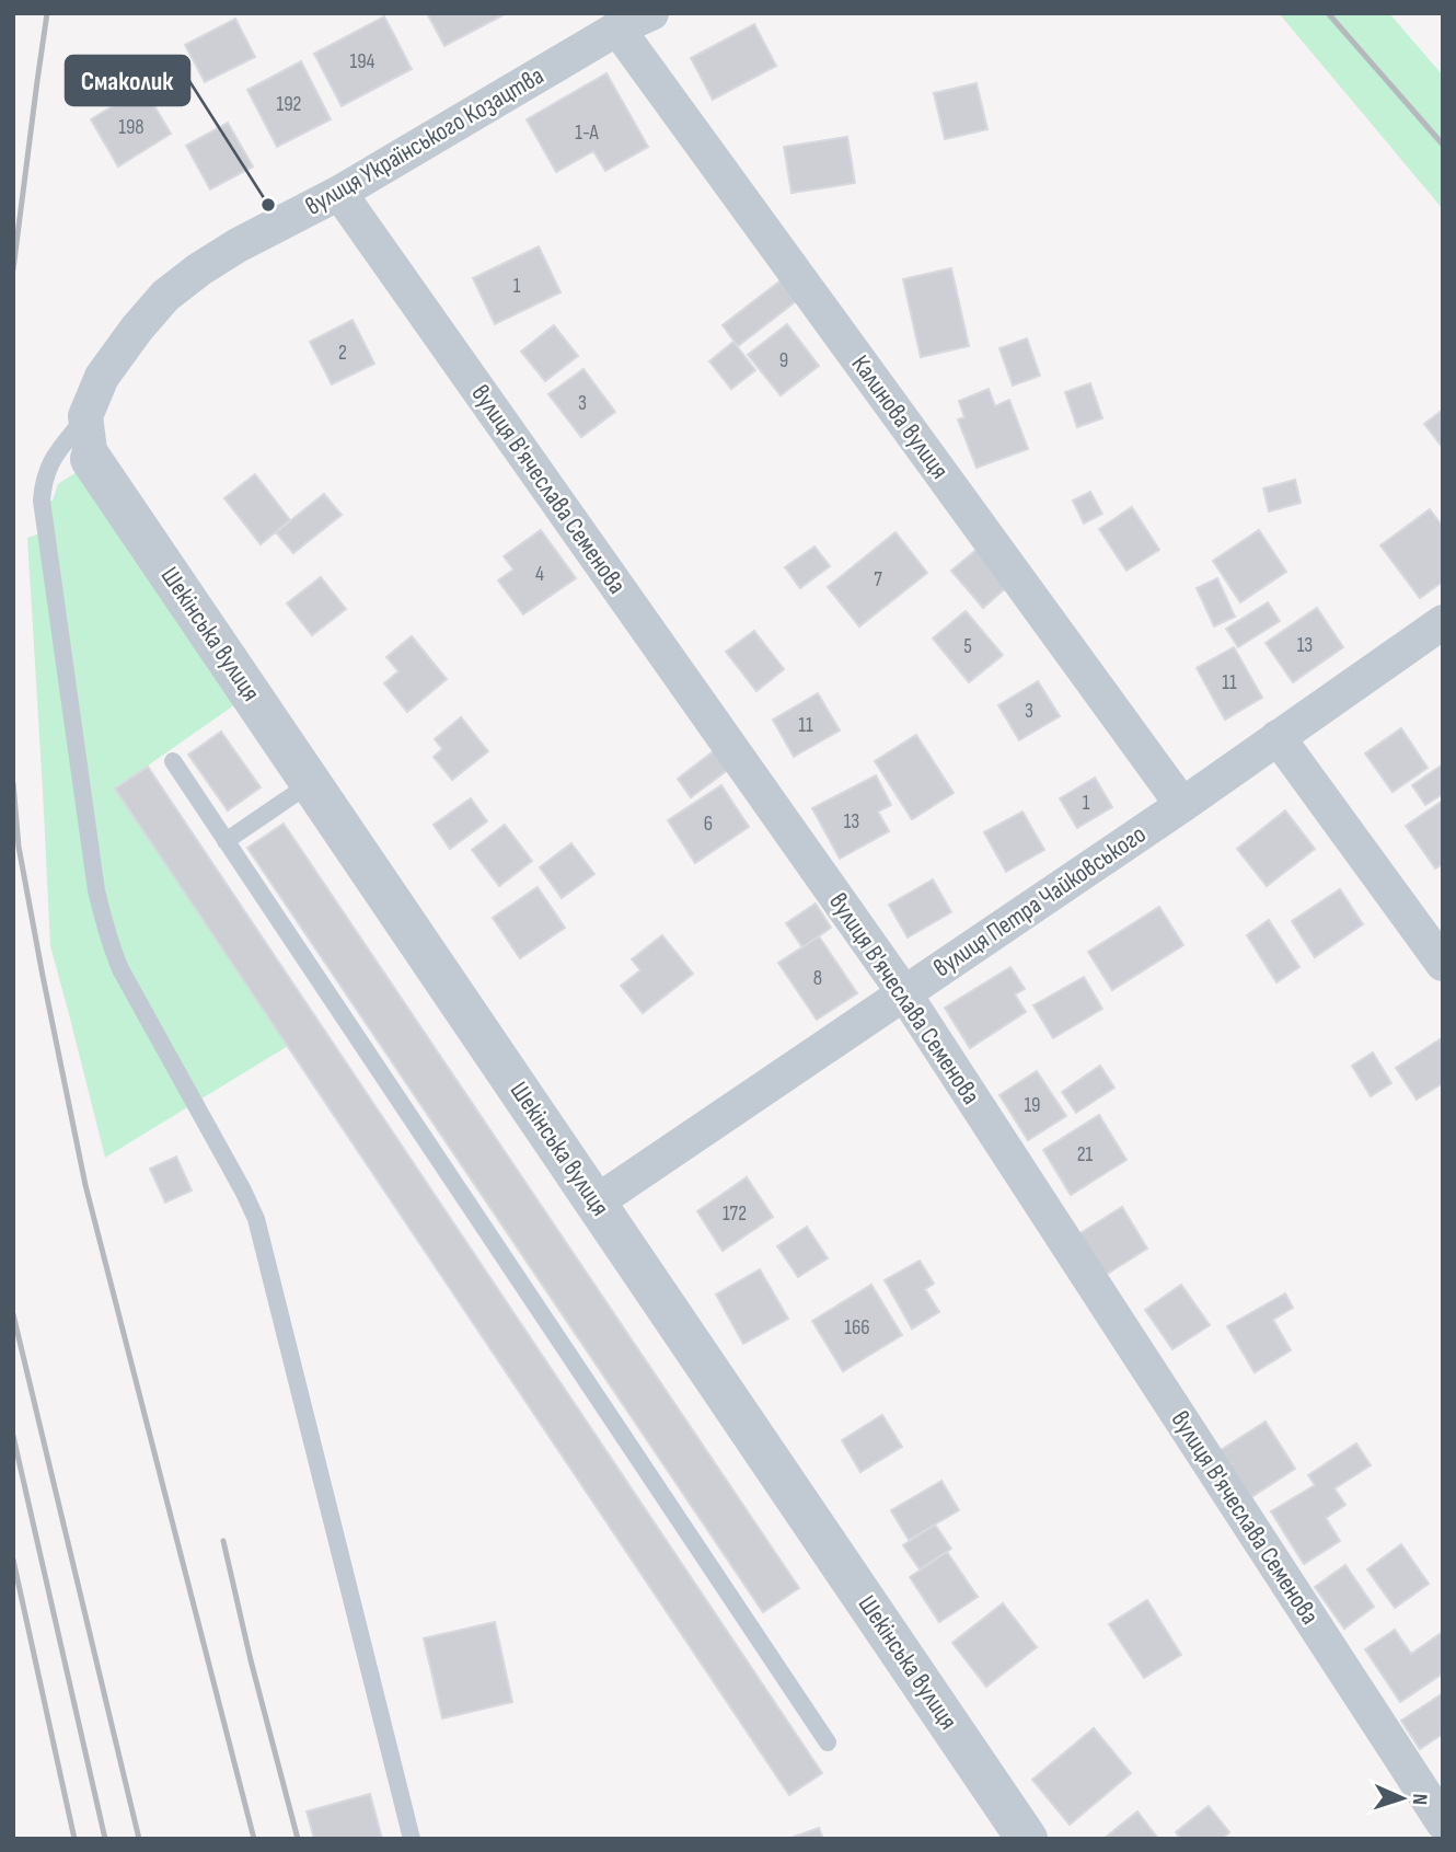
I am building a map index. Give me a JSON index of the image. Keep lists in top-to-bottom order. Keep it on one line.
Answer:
{"streets":{"street":["вулиця Українського Козацтва","Калинова вулиця","вулиця В'ячеслава Семенова","Шекінська вулиця","вулиця Петра Чайковського"]},"crossings":[["вулиця Українського Козацтва","Калинова вулиця"],["вулиця Українського Козацтва","вулиця В'ячеслава Семенова"],["вулиця Українського Козацтва","Шекінська вулиця"],["Калинова вулиця","вулиця Петра Чайковського"],["вулиця В'ячеслава Семенова","вулиця Петра Чайковського"],["Шекінська вулиця","вулиця Петра Чайковського"]],"places":["Смаколик"],"house_numbers":["194","192","198","1-А","1","2","9","3","4","7","13","5","11","3","11","1","13","6","8","19","21","172","166"],"north":"right"}
